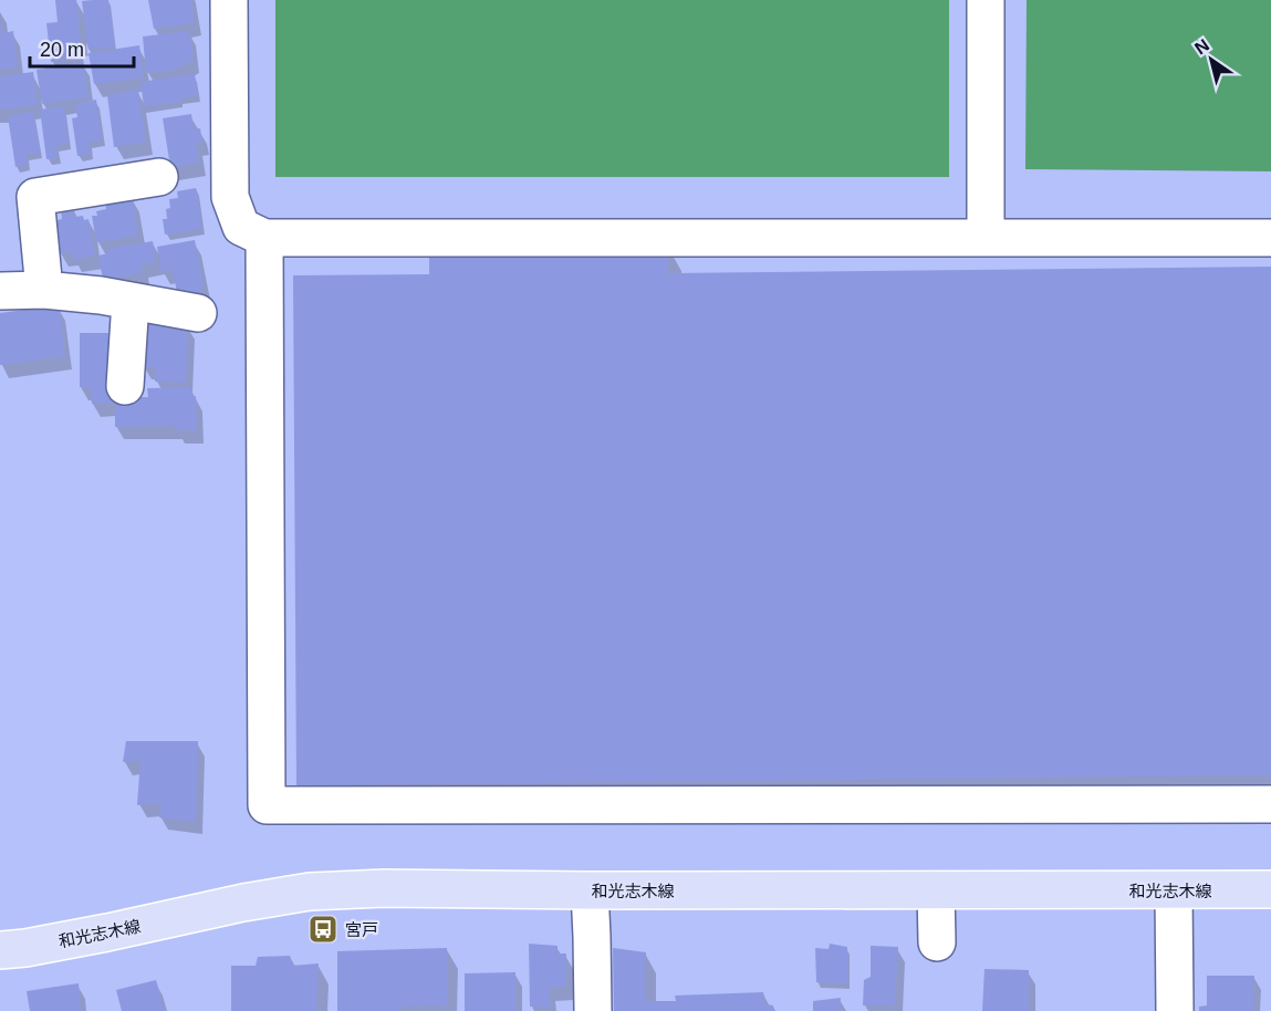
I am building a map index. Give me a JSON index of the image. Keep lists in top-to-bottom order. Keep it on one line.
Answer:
{"streets":{"main road":["和光志木線"]},"places":{"bus stop":["宮戸"]},"scale_bar":"20 m","north":"top left"}
